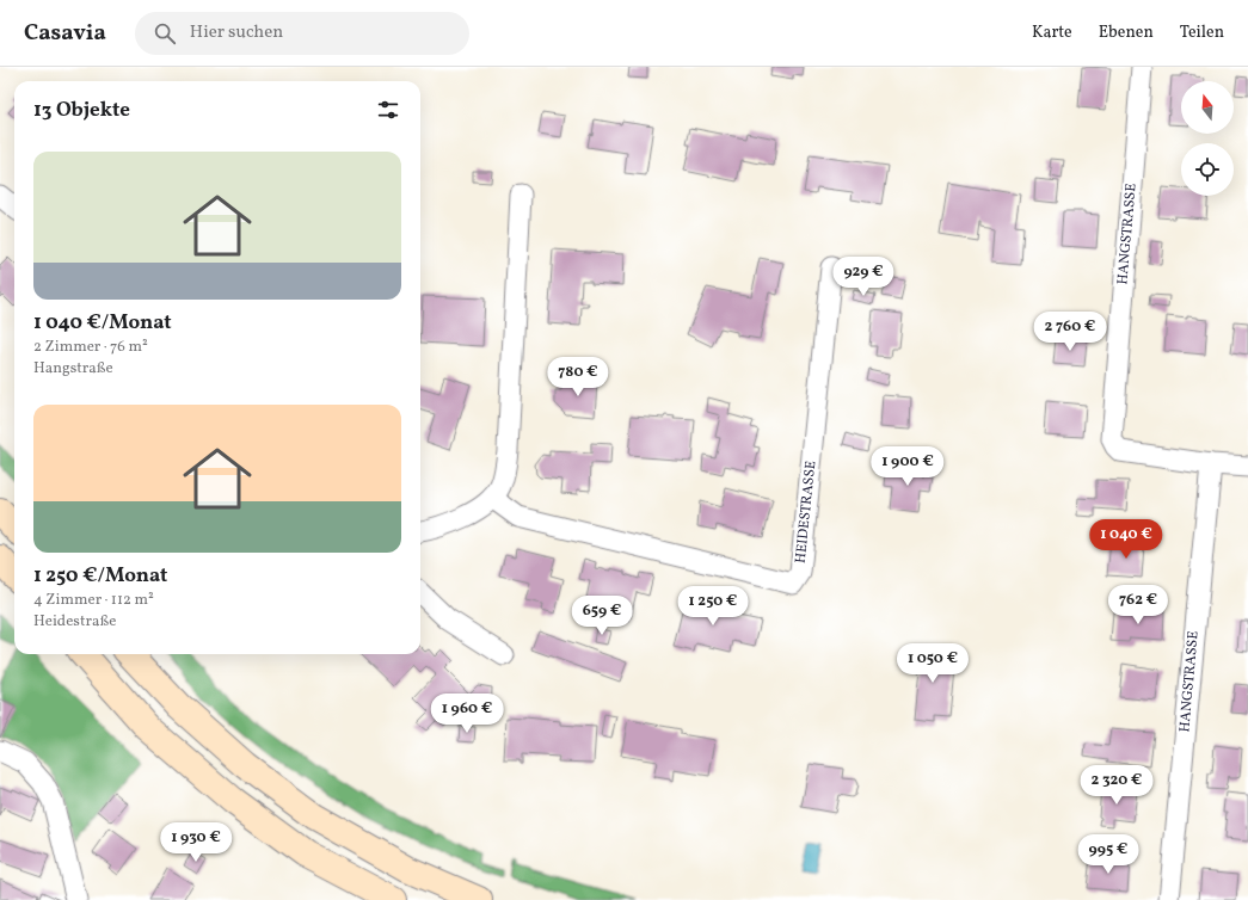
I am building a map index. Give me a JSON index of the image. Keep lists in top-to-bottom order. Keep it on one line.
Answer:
{"streets":{"street":["HANGSTRASSE","HEIDESTRASSE"]},"north":"top","page":{"header":"Casavia","search":"Hier suchen","nav":["Karte","Ebenen","Teilen"],"heading":"13 Objekte","list":[{"name":"1 040 €/Monat","note":"2 Zimmer · 76 m² · Hangstraße"},{"name":"1 250 €/Monat","note":"4 Zimmer · 112 m² · Heidestraße"}],"price":["929 €","2 760 €","780 €","1 900 €","1 040 €","762 €","1 250 €","659 €","1 050 €","1 960 €","2 320 €","1 930 €","995 €"]}}
